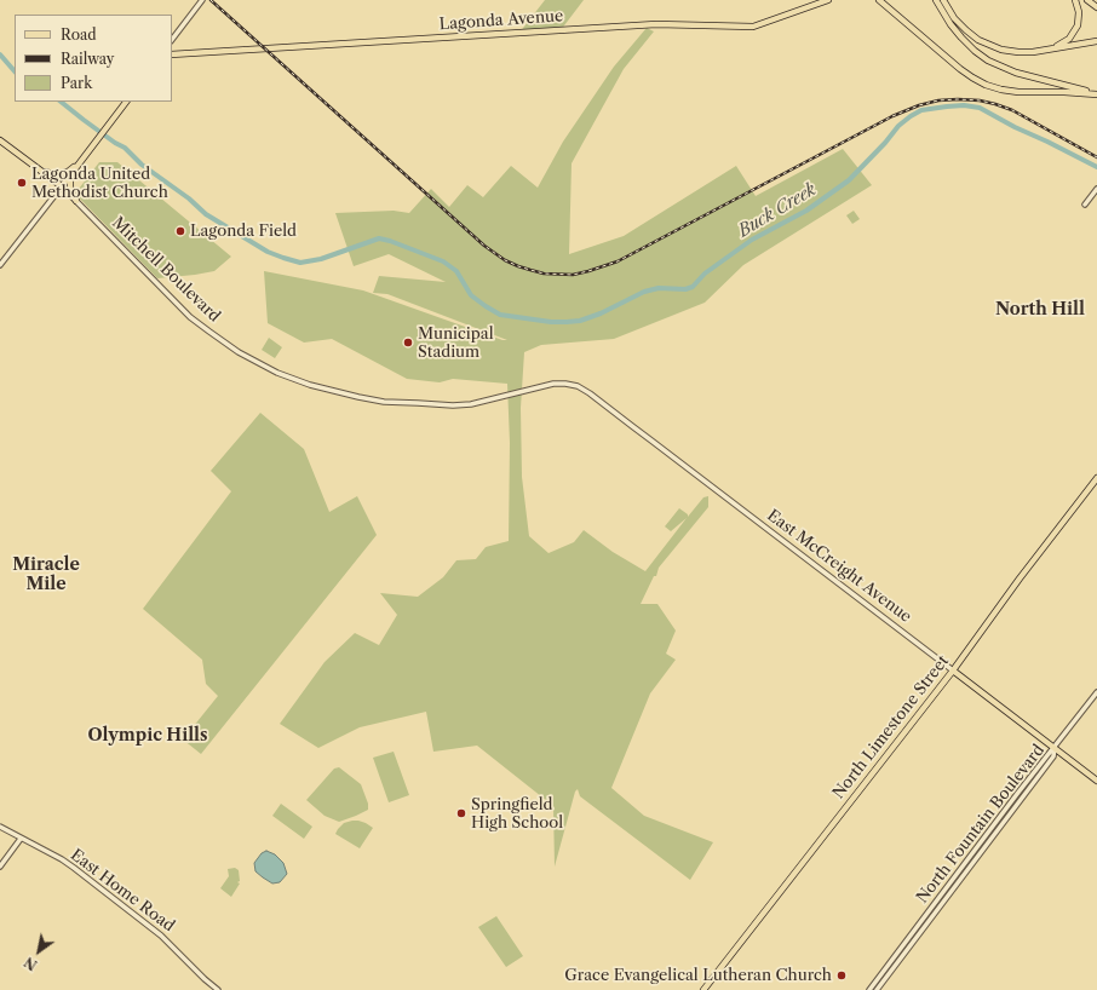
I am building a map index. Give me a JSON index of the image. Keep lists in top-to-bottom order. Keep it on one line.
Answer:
{"streets":{"main road":["Lagonda Avenue","Mitchell Boulevard","East McCreight Avenue","North Limestone Street"],"street":["North Fountain Boulevard","East Home Road"]},"crossings":[["Mitchell Boulevard","East McCreight Avenue"],["East McCreight Avenue","North Limestone Street"],["East McCreight Avenue","North Fountain Boulevard"]],"districts":["North Hill","Miracle Mile","Olympic Hills"],"water":["Buck Creek"],"places":["Lagonda United Methodist Church","Lagonda Field","Municipal Stadium","Springfield High School","Grace Evangelical Lutheran Church"],"legend":["Road","Railway","Park"],"north":"bottom left"}
